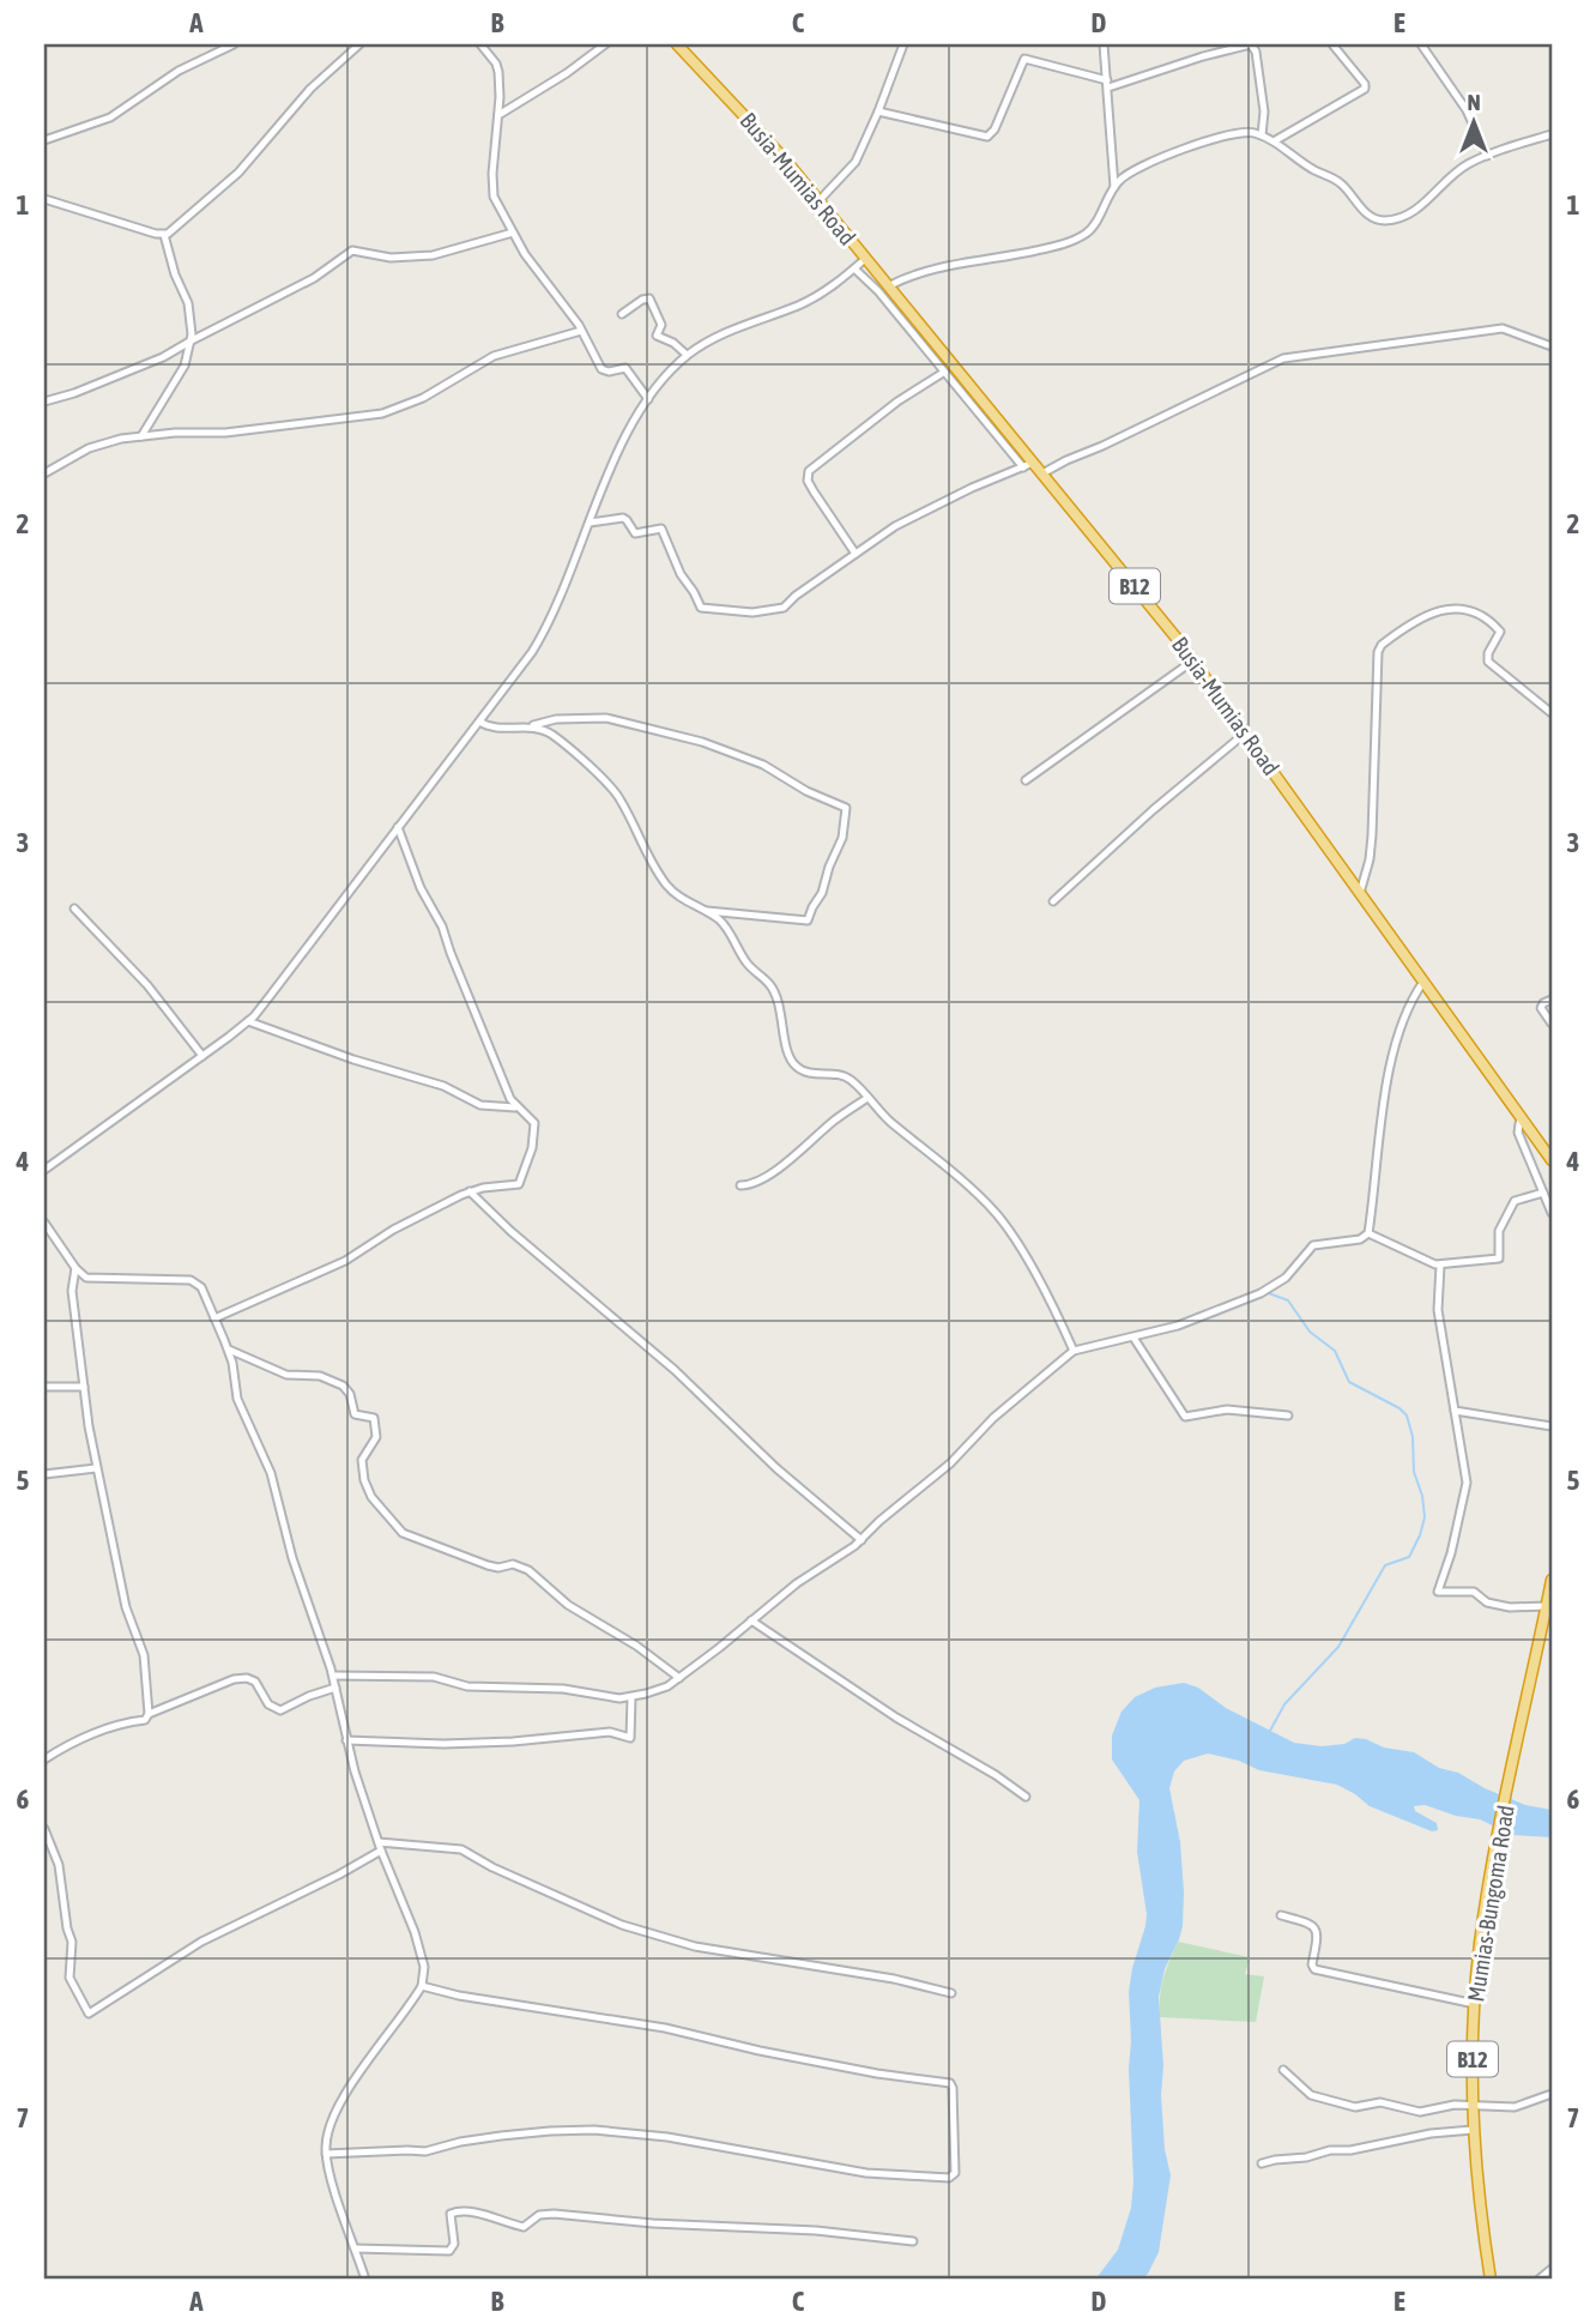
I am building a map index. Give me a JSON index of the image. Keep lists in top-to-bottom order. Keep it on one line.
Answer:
{"streets":{"highway":["Busia-Mumias Road","B12","Mumias-Bungoma Road"]},"north":"top","grid":{"columns":["A","B","C","D","E"],"rows":["1","2","3","4","5","6","7"]}}
